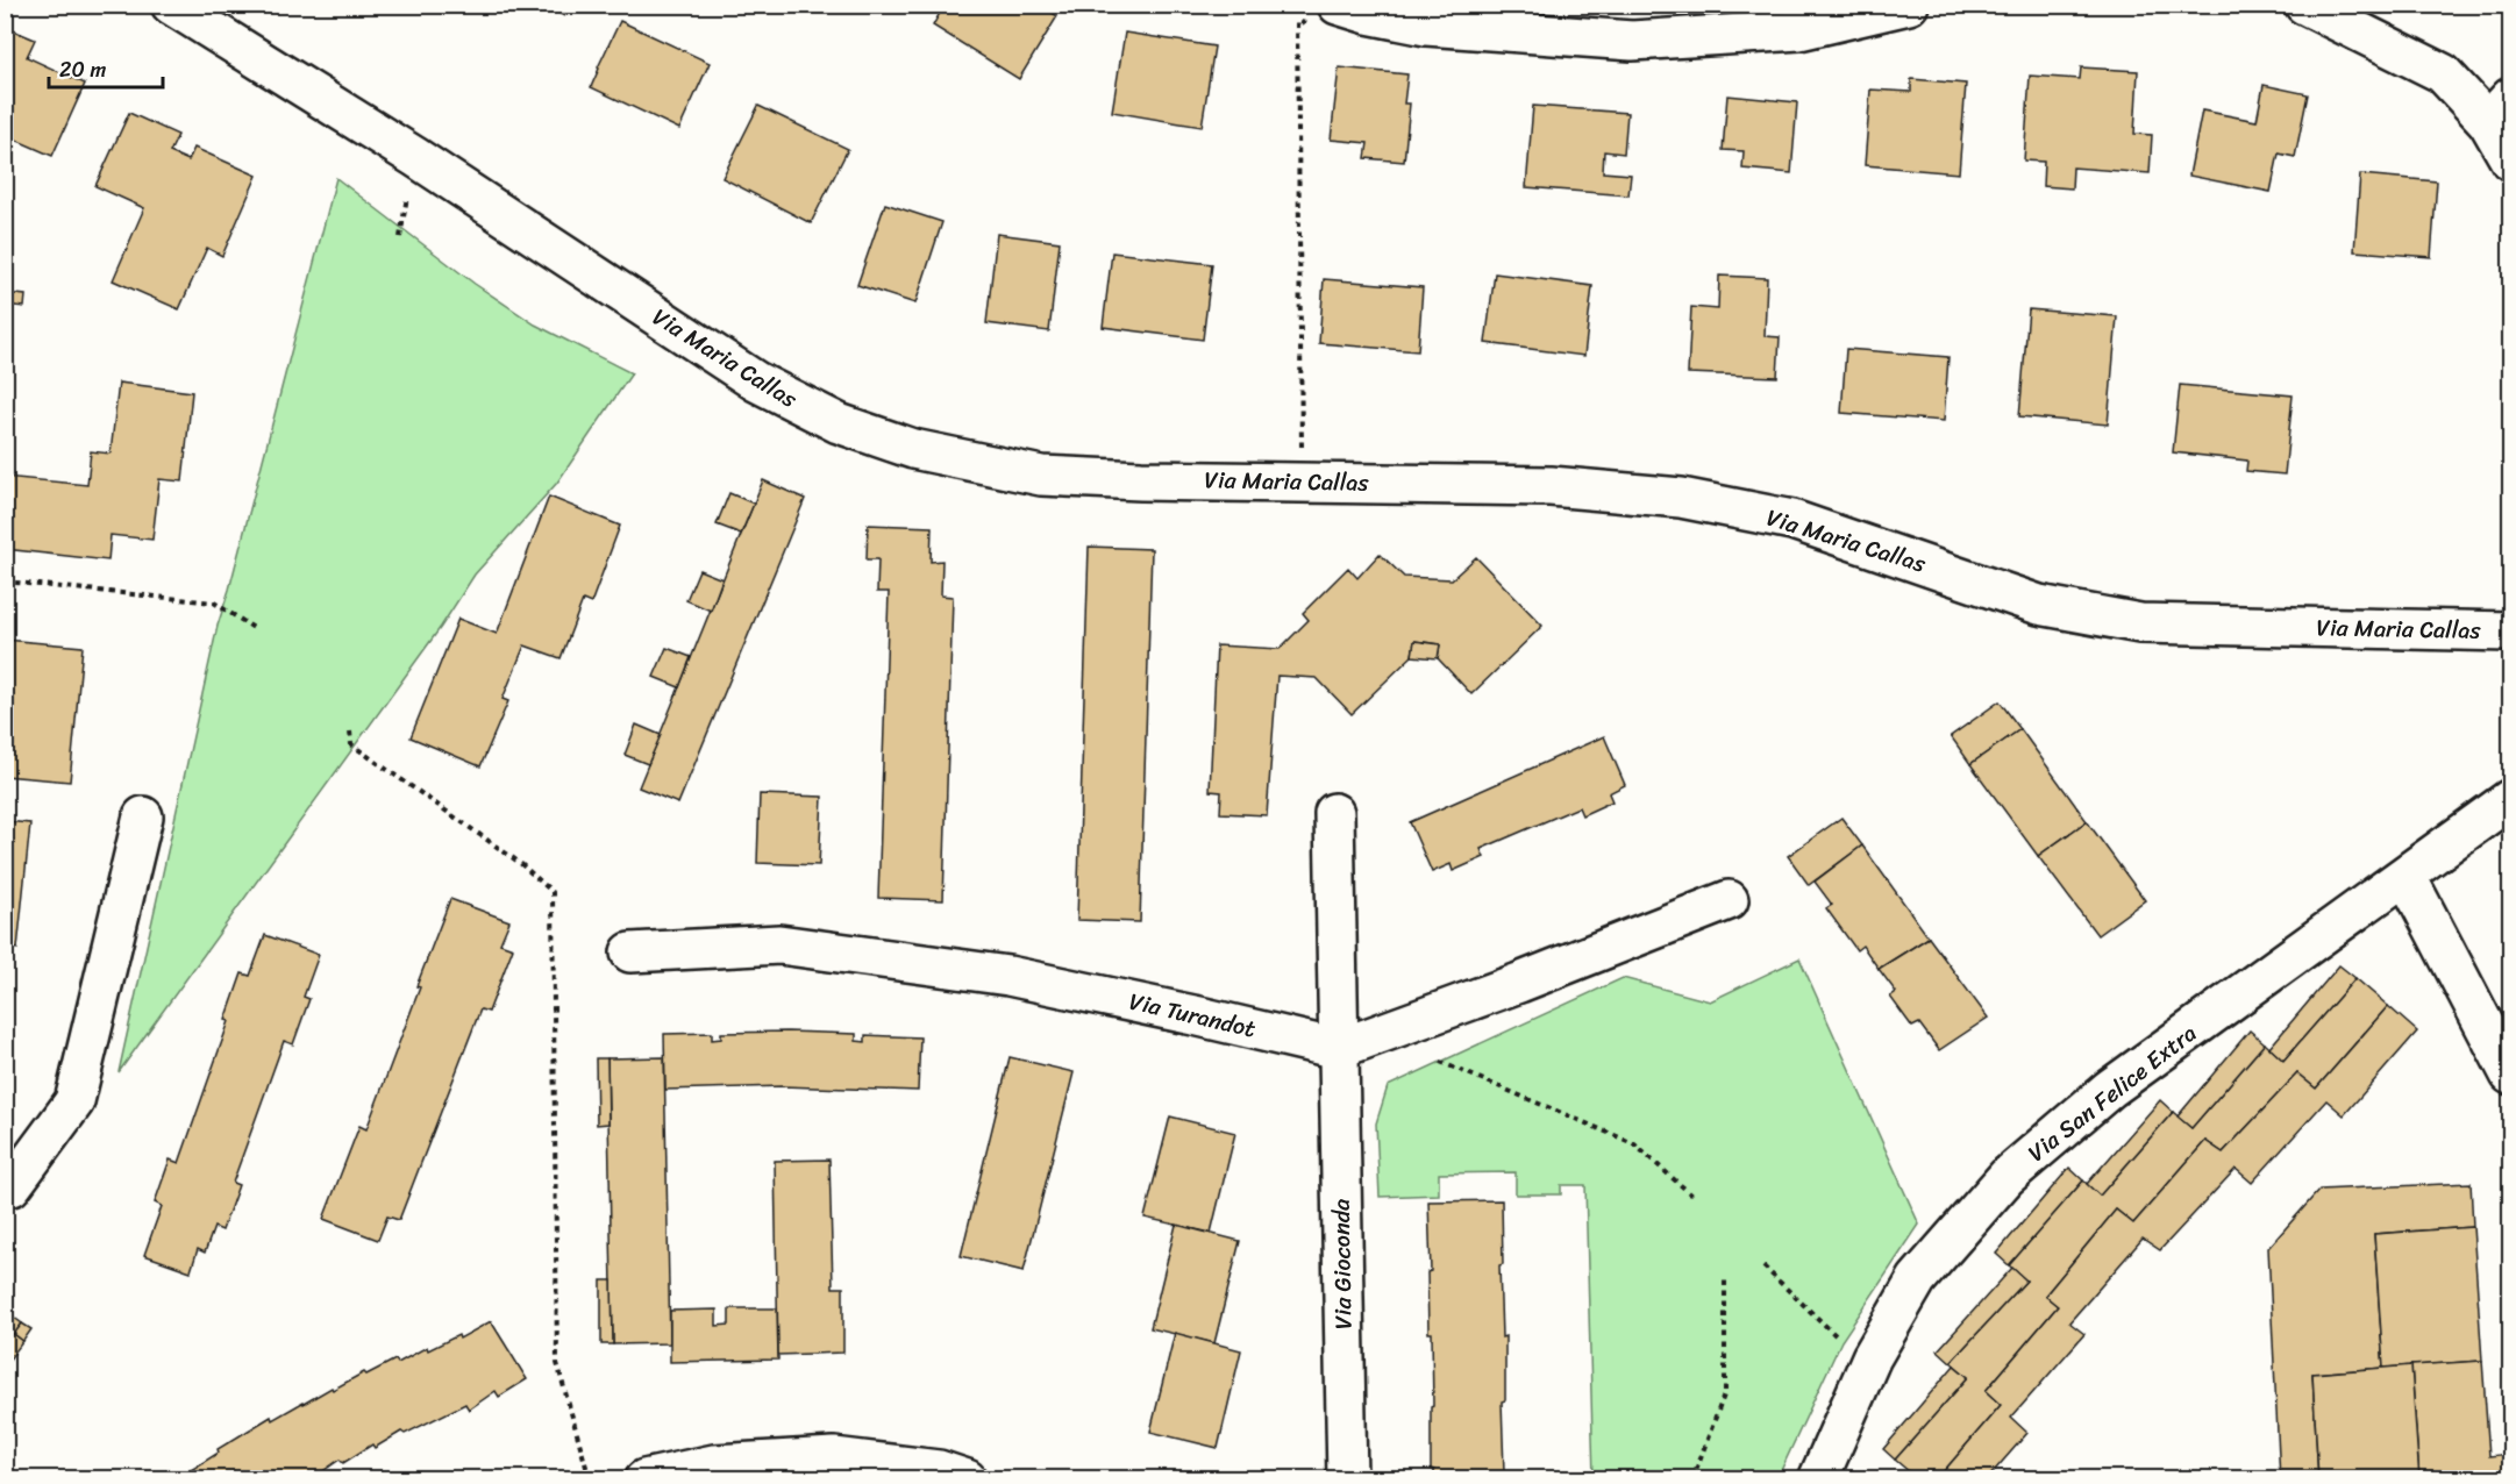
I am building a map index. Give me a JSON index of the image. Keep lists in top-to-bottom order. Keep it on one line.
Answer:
{"streets":{"street":["Via Maria Callas","Via Turandot","Via San Felice Extra","Via Gioconda"]},"crossings":[["Via Turandot","Via Gioconda"]],"scale_bar":"20 m"}
